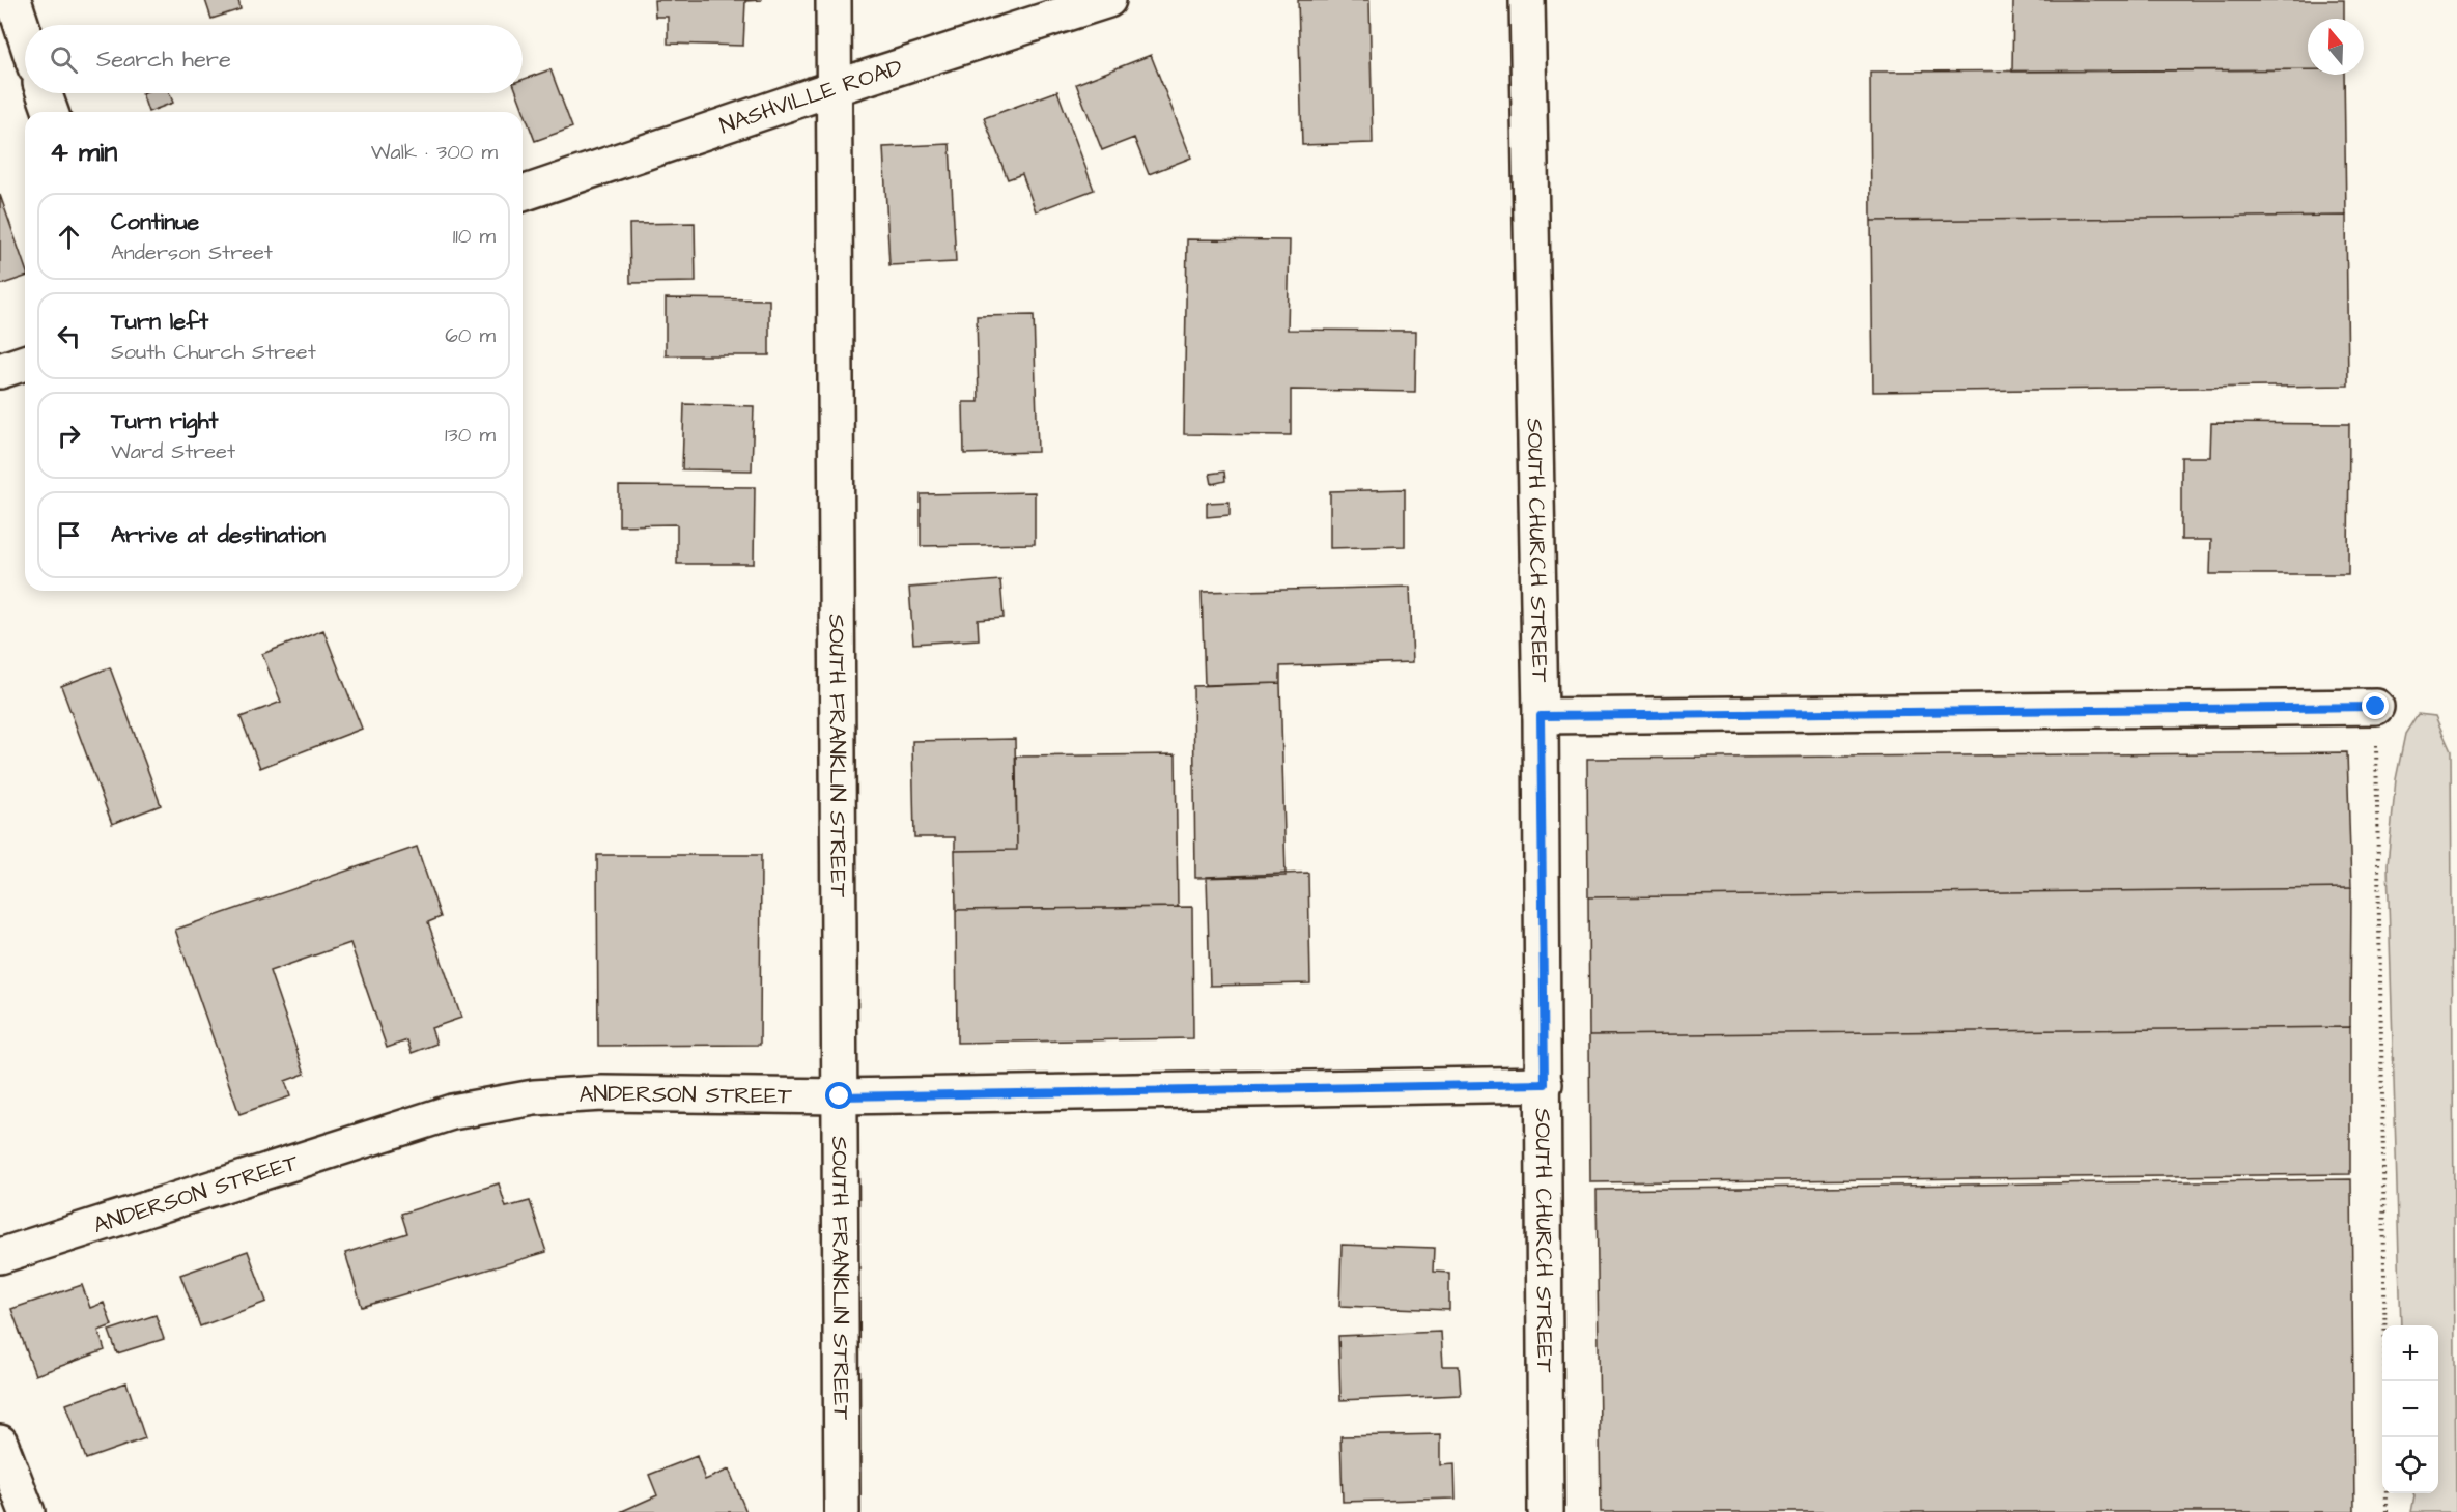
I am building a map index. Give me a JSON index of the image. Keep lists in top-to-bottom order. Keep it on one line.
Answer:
{"streets":{"street":["NASHVILLE ROAD","SOUTH CHURCH STREET","SOUTH FRANKLIN STREET","ANDERSON STREET"]},"crossings":[["NASHVILLE ROAD","SOUTH FRANKLIN STREET"],["SOUTH CHURCH STREET","ANDERSON STREET"],["SOUTH FRANKLIN STREET","ANDERSON STREET"]],"north":"top","page":{"search":"Search here","heading":["4 min","Walk · 300 m"],"list":[["Continue","Anderson Street","110 m"],["Turn left","South Church Street","60 m"],["Turn right","Ward Street","130 m"],"Arrive at destination"],"map_buttons":["+","−"]}}
